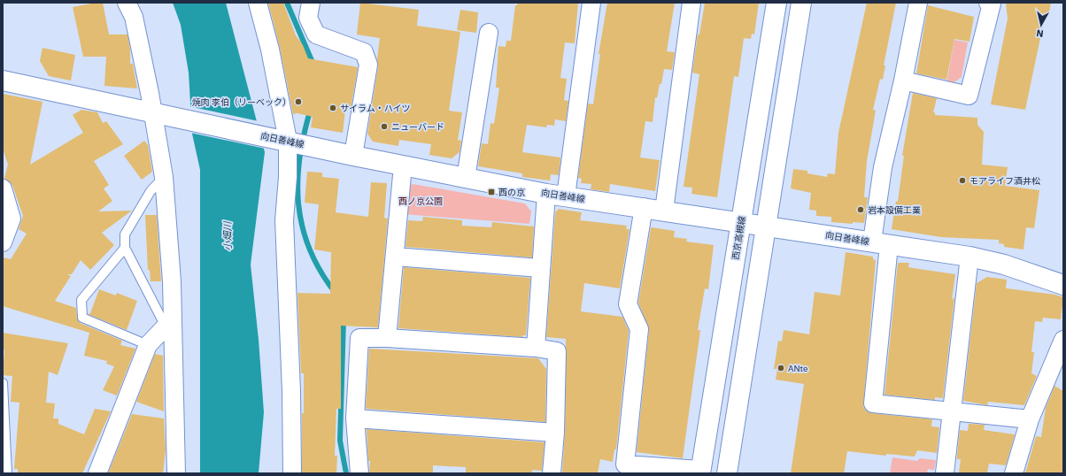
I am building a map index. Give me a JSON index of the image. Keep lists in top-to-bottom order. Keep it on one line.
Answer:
{"streets":{"main road":["向日善峰線","西京高槻線"]},"crossings":[["向日善峰線","西京高槻線"]],"water":["小畑川"],"parks":["西ノ京公園"],"places":{"other":["焼肉 李伯（リーベック）","サイラム・ハイツ","ニューバード","モアライフ酒井松","岩本設備工業","ANte"],"transit":["西の京"]},"north":"bottom"}
